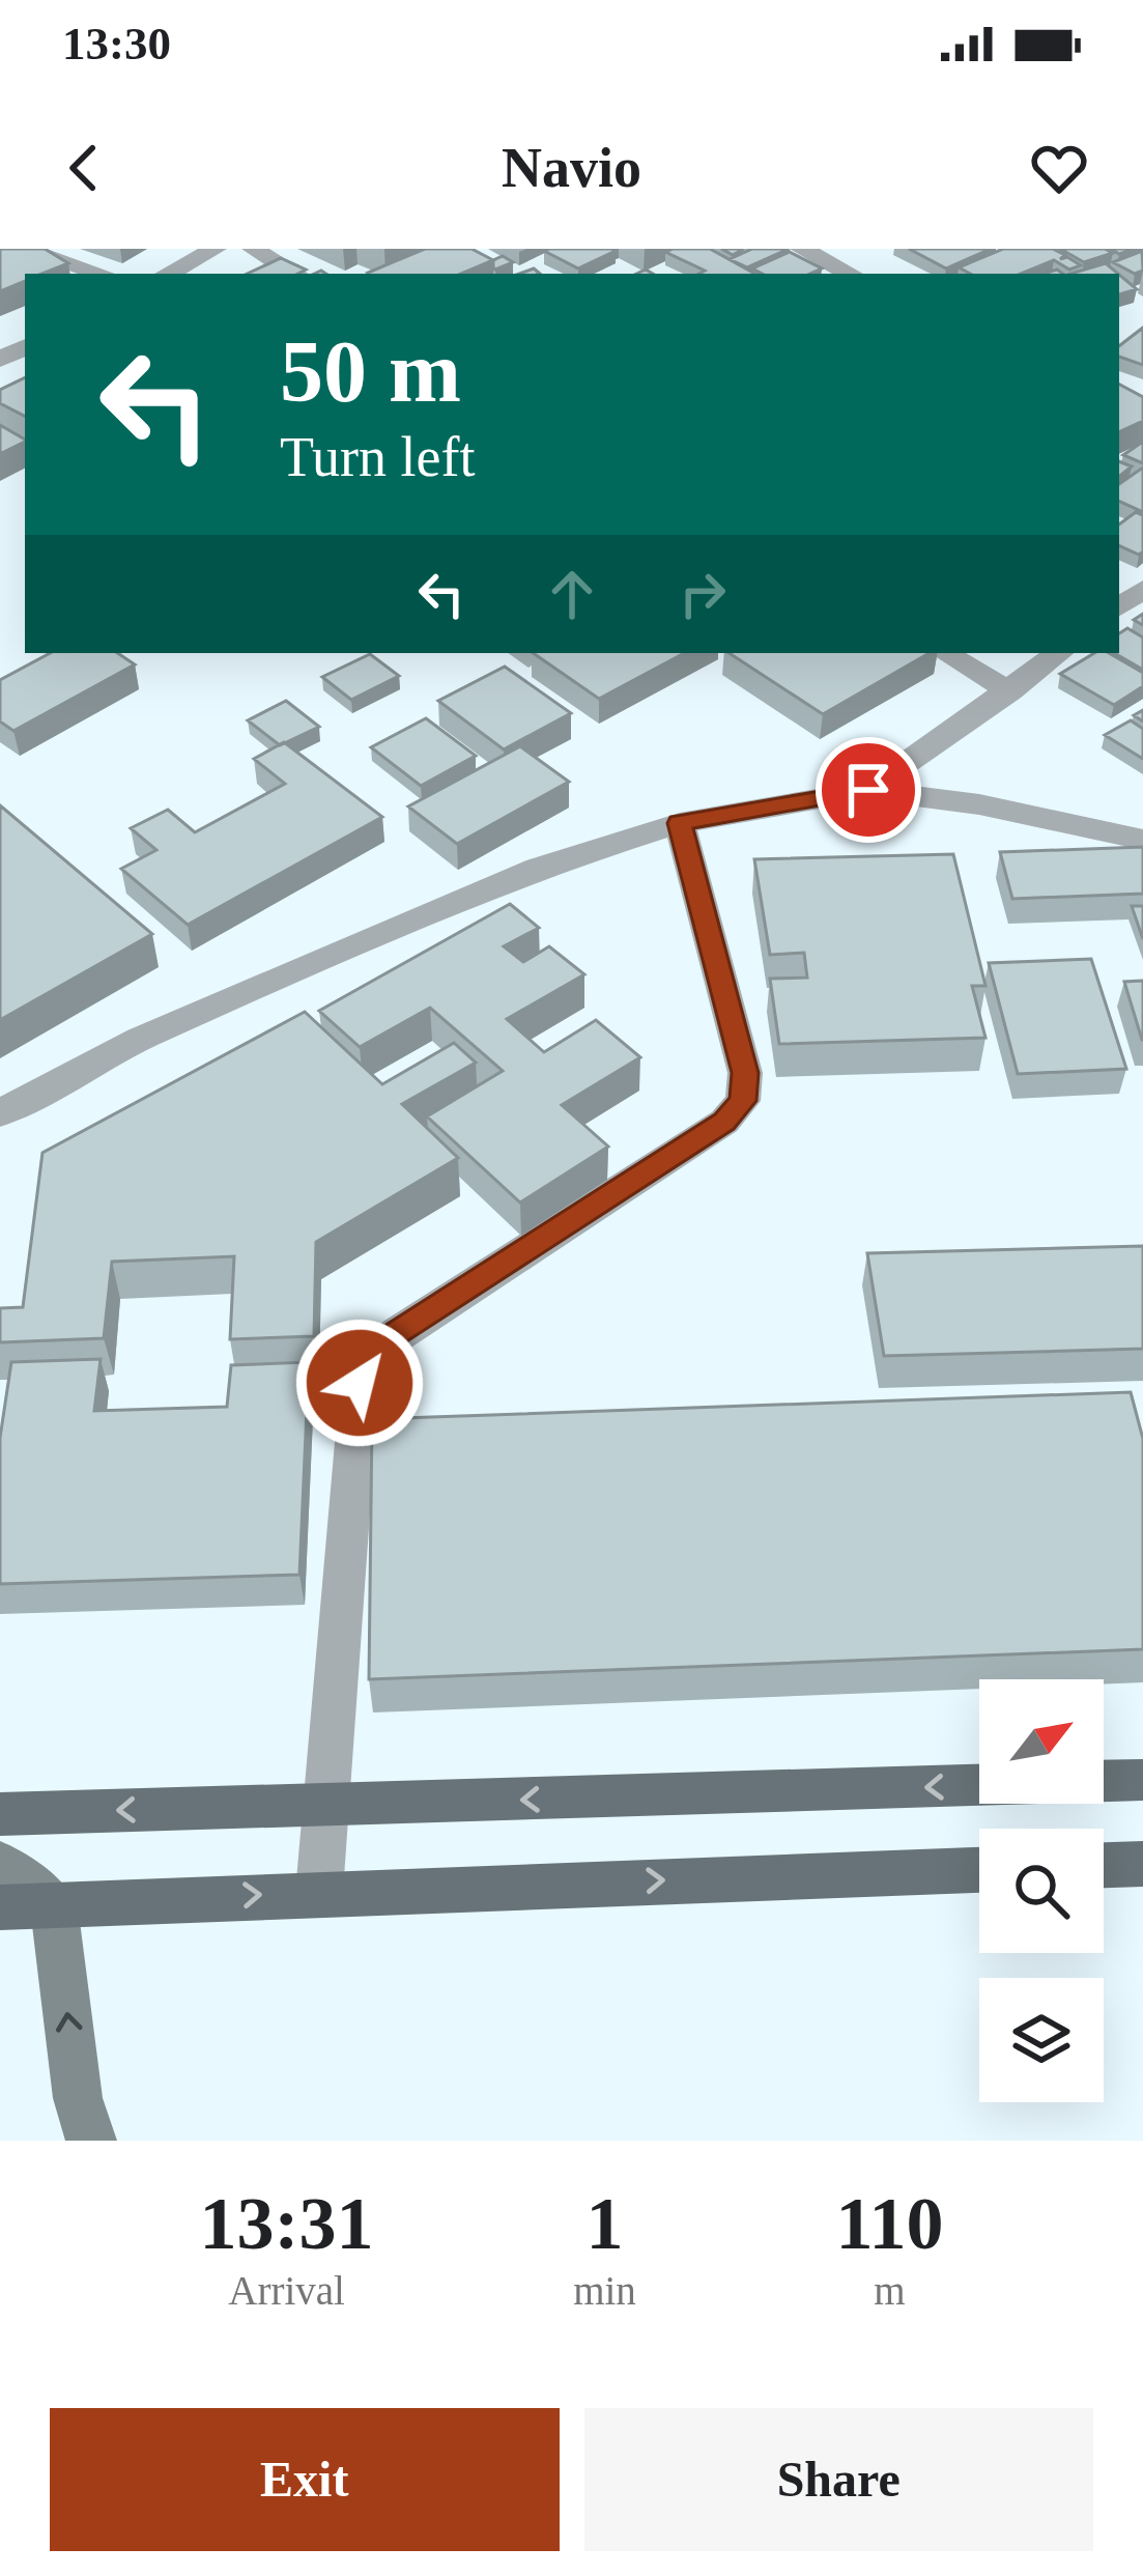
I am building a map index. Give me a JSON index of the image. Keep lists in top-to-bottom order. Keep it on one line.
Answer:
{"north":"top right","page":{"status":"13:30","header":"Navio","turn":["50 m","Turn left"],"eta":["13:31","Arrival","1","min","110","m"],"buttons":["Exit","Share"]}}
